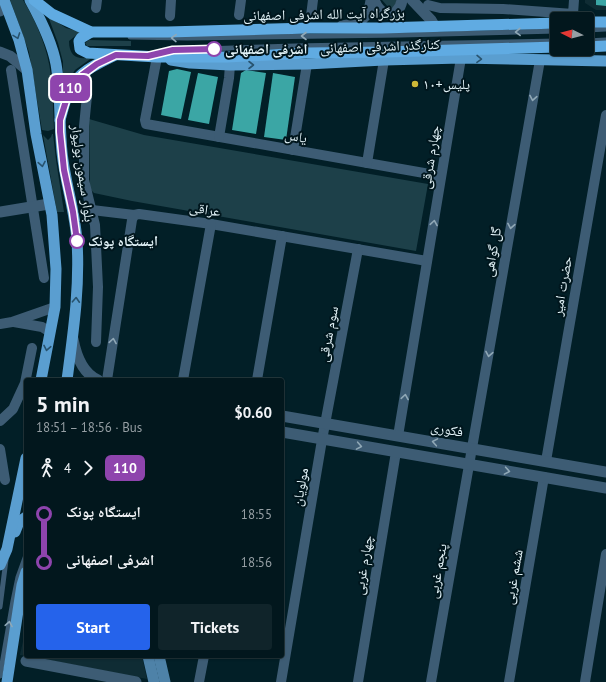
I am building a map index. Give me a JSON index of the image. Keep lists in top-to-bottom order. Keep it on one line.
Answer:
{"streets":{"highway":["بزرگراه آیت الله اشرفی اصفهانی"],"main road":["کنارگذر اشرفی اصفهانی","بلوار سیمون بولیوار"],"street":["یاس","چهارم شرقی","عراقی","گل گواهی","حضرت امیر","سوم شرقی","فکوری","مولویان","چهارم غربی","پنجم غربی","ششم غربی"]},"crossings":[["کنارگذر اشرفی اصفهانی","یاس"],["کنارگذر اشرفی اصفهانی","چهارم شرقی"],["کنارگذر اشرفی اصفهانی","گل گواهی"],["یاس","چهارم شرقی"],["چهارم شرقی","عراقی"],["چهارم شرقی","فکوری"],["عراقی","سوم شرقی"],["گل گواهی","فکوری"],["گل گواهی","پنجم غربی"],["حضرت امیر","فکوری"],["سوم شرقی","فکوری"],["سوم شرقی","مولویان"]],"one_way":["چهارم شرقی","گل گواهی"],"places":["اشرفی اصفهانی","پلیس+۱۰","ایستگاه پونک"],"lines":["bus line 110"],"north":"left","page":{"on_map":"110","heading":["5 min","18:51 – 18:56 · Bus","$0.60"],"legs":["4","110"],"list":[{"name":"ایستگاه پونک","value":"18:55"},{"name":"اشرفی اصفهانی","value":"18:56"}],"buttons":["Start","Tickets"]}}
